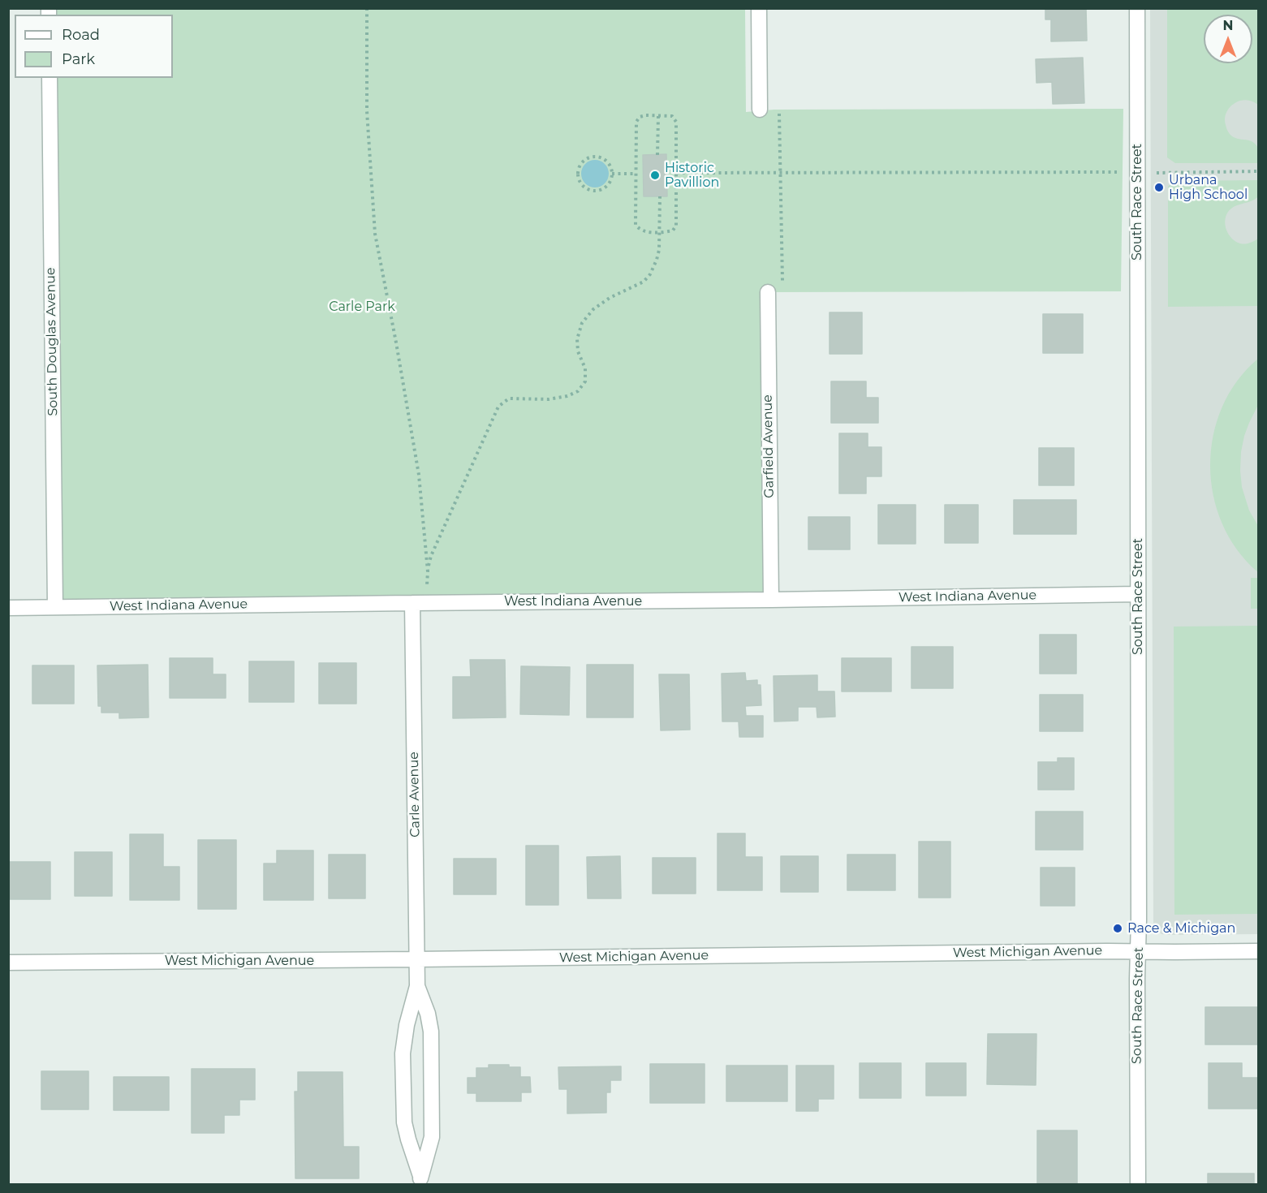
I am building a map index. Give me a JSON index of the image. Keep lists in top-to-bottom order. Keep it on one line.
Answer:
{"streets":{"street":["South Race Street","South Douglas Avenue","Garfield Avenue","West Indiana Avenue","Carle Avenue","West Michigan Avenue"]},"crossings":[["South Race Street","West Indiana Avenue"],["South Race Street","West Michigan Avenue"],["South Douglas Avenue","West Indiana Avenue"],["Garfield Avenue","West Indiana Avenue"],["West Indiana Avenue","Carle Avenue"],["Carle Avenue","West Michigan Avenue"]],"parks":["Carle Park"],"places":["Historic Pavillion","Urbana High School","Race & Michigan"],"legend":["Road","Park"],"north":"top"}
